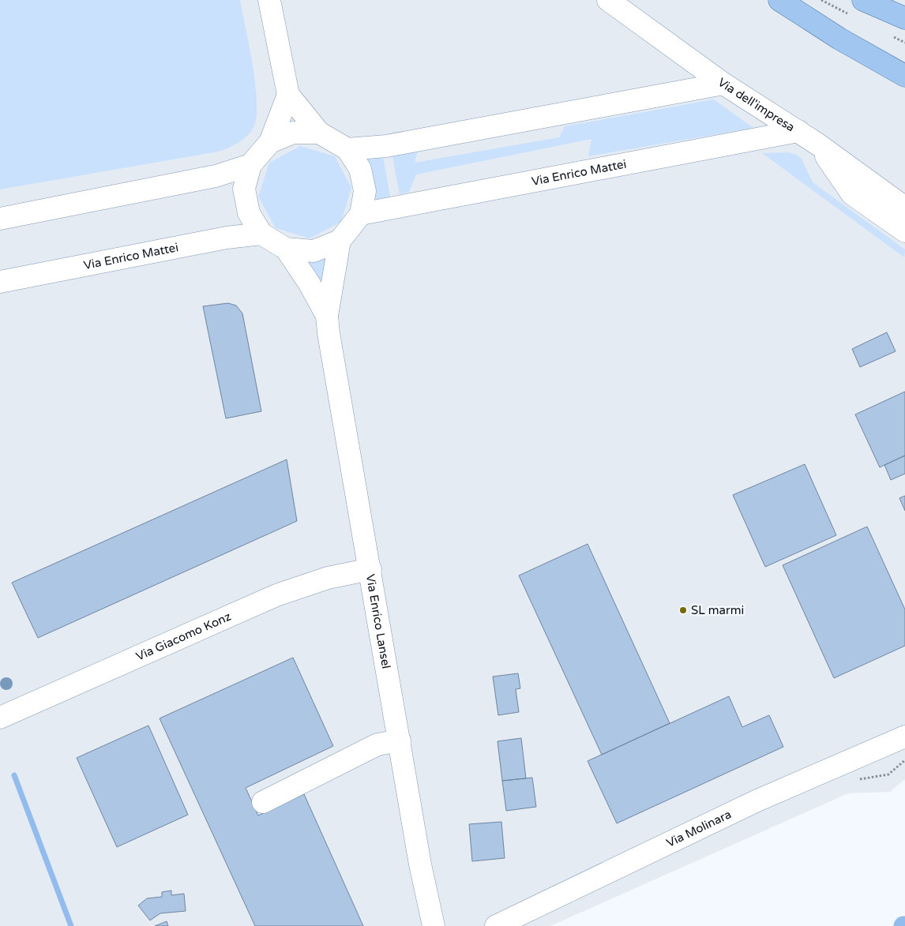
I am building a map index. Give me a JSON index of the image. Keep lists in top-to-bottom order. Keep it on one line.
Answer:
{"streets":{"street":["Via dell'impresa","Via Enrico Mattei","Via Enrico Lansel","Via Giacomo Konz","Via Molinara"]},"crossings":[["Via dell'impresa","Via Enrico Mattei"],["Via Enrico Mattei","Via Enrico Lansel"],["Via Enrico Lansel","Via Giacomo Konz"]],"places":["SL marmi"]}
